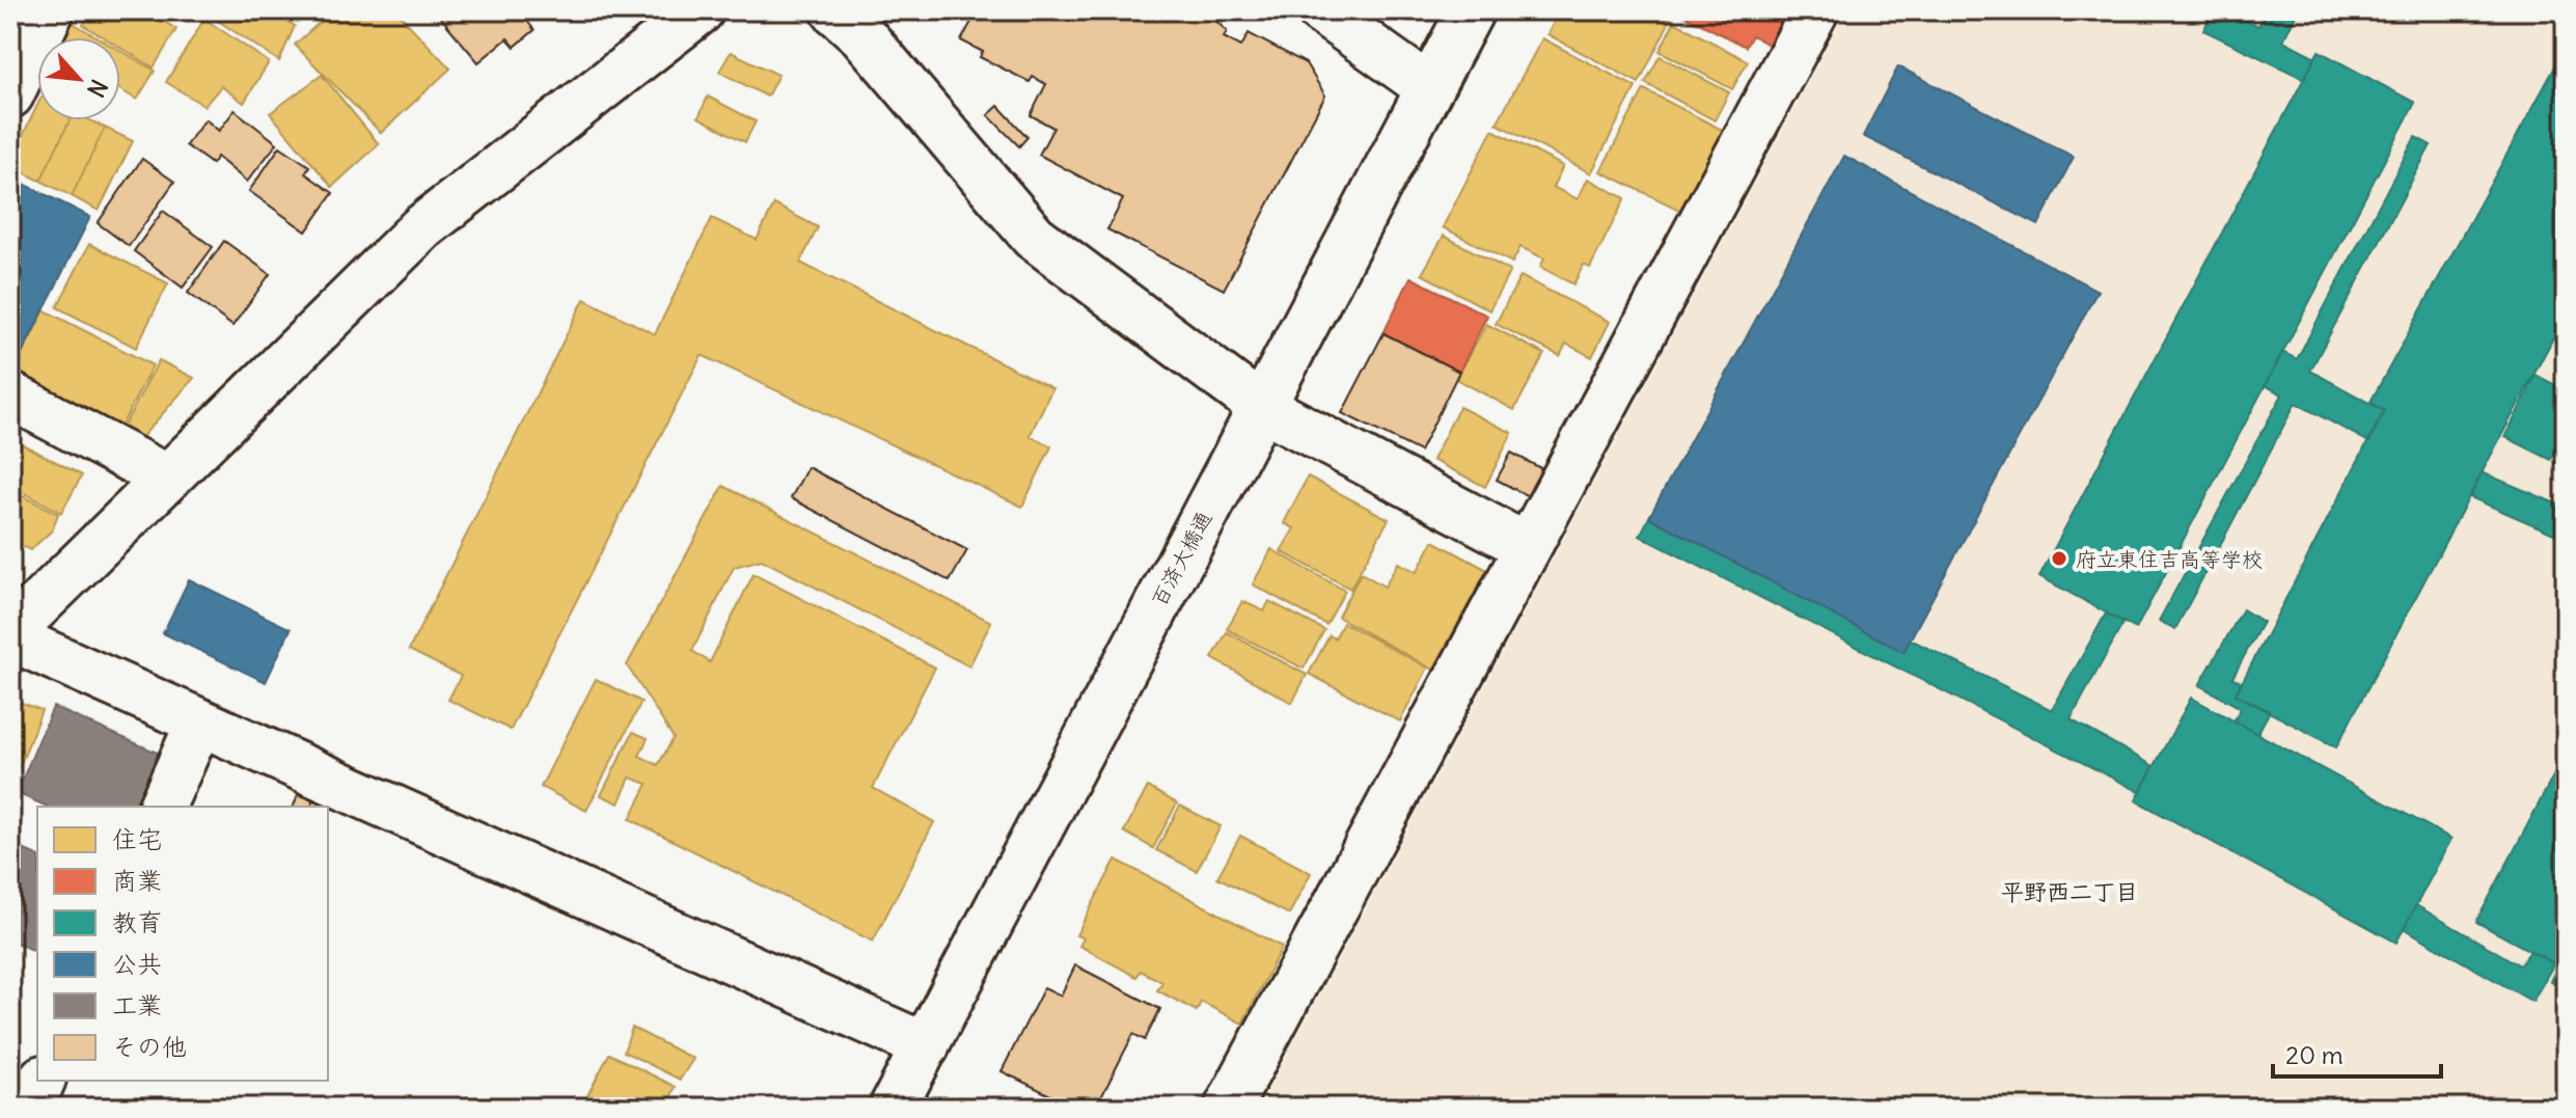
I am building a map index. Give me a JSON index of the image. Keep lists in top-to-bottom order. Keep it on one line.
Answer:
{"streets":{"street":["百済大橋通"]},"districts":["平野西二丁目"],"places":["府立東住吉高等学校"],"legend":["住宅","商業","教育","公共","工業","その他"],"scale_bar":"20 m","north":"bottom right"}
